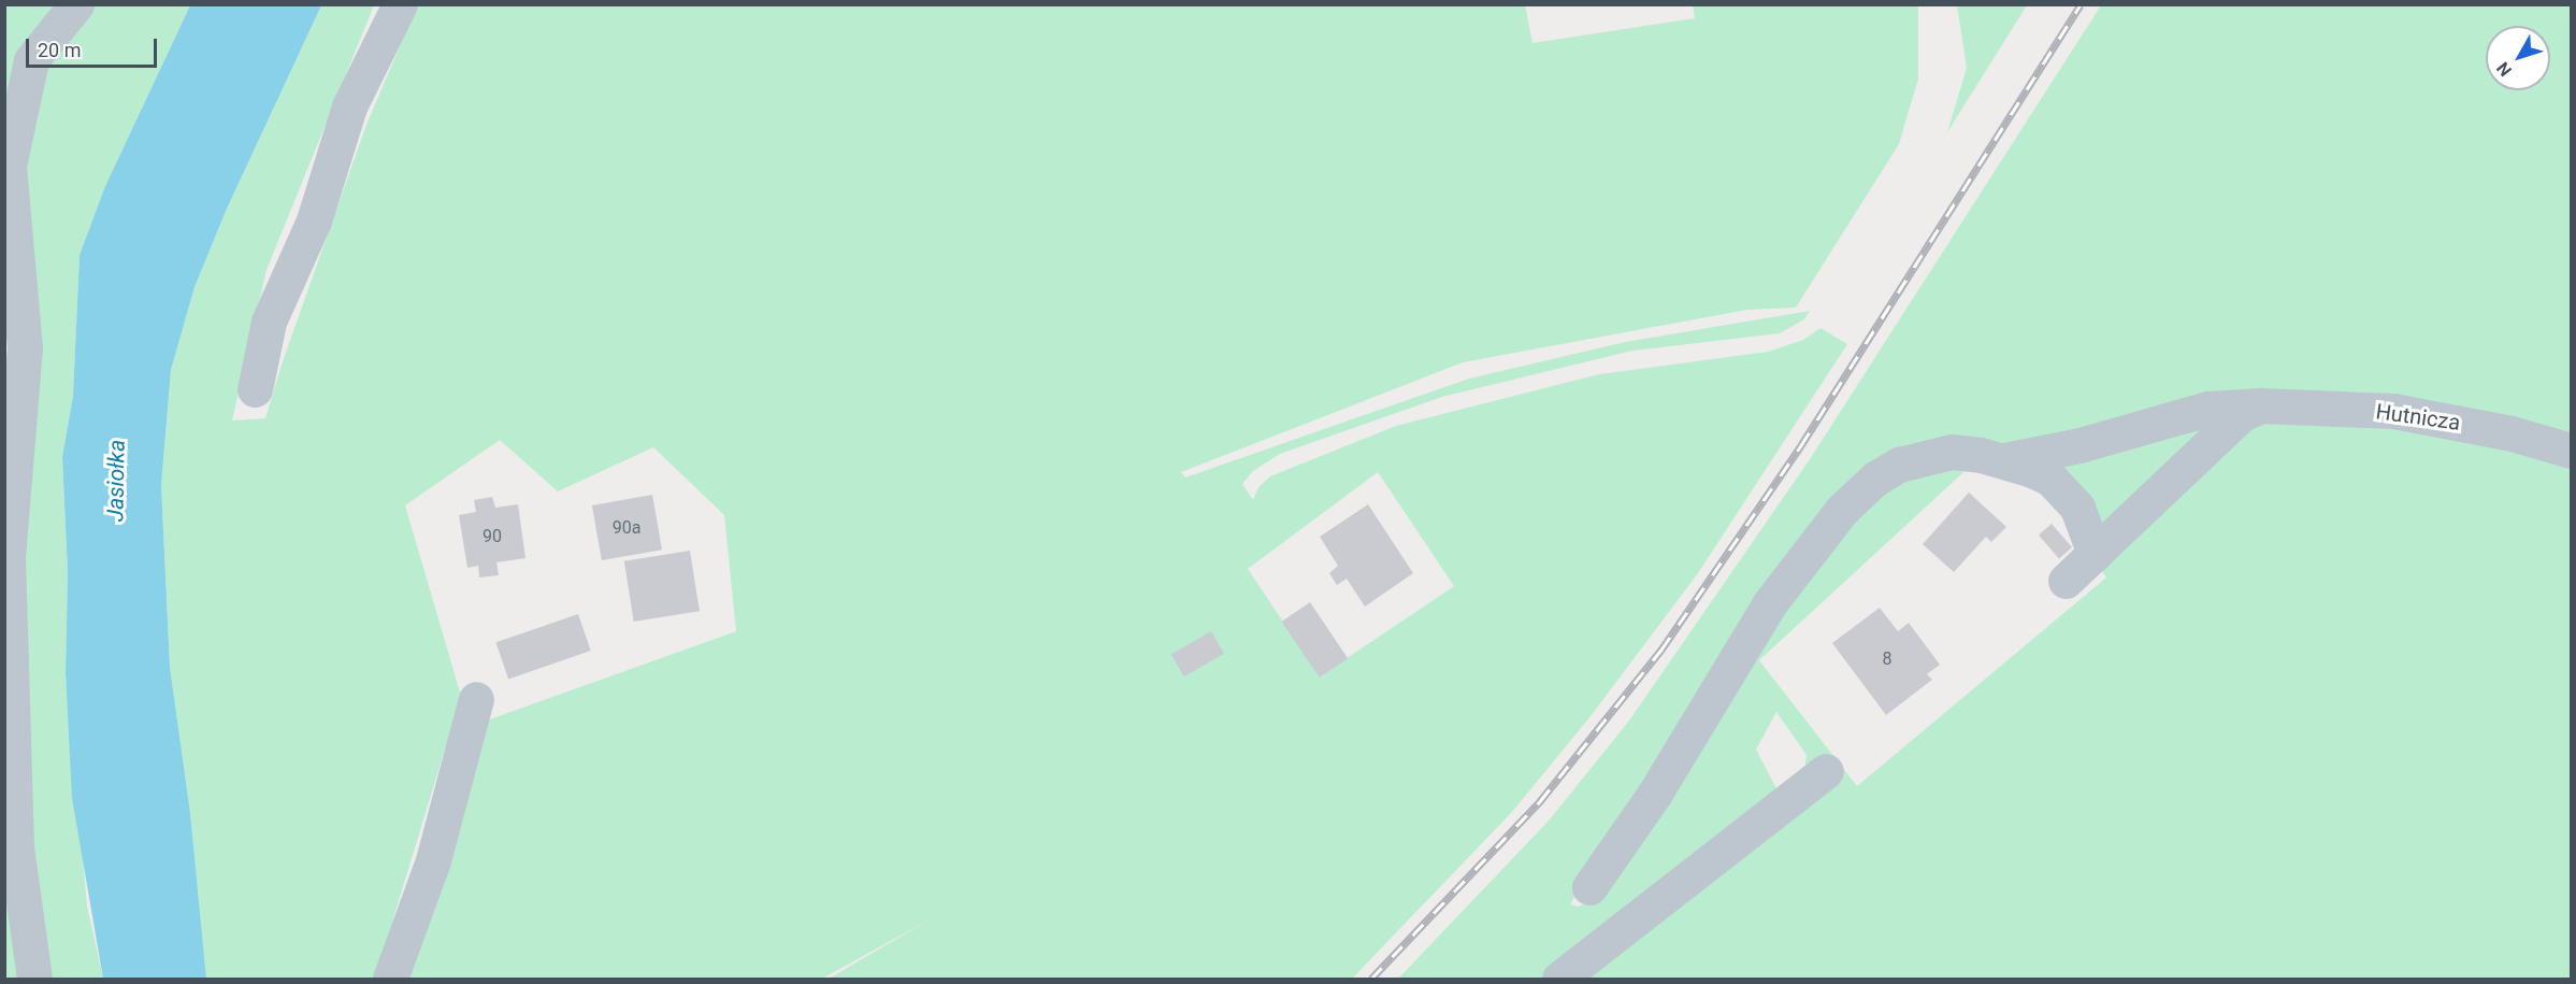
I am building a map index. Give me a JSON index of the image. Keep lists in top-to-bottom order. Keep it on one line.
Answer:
{"streets":{"street":["Hutnicza"]},"water":["Jasiołka"],"house_numbers":["90a","90","8"],"scale_bar":"20 m","north":"bottom left"}
